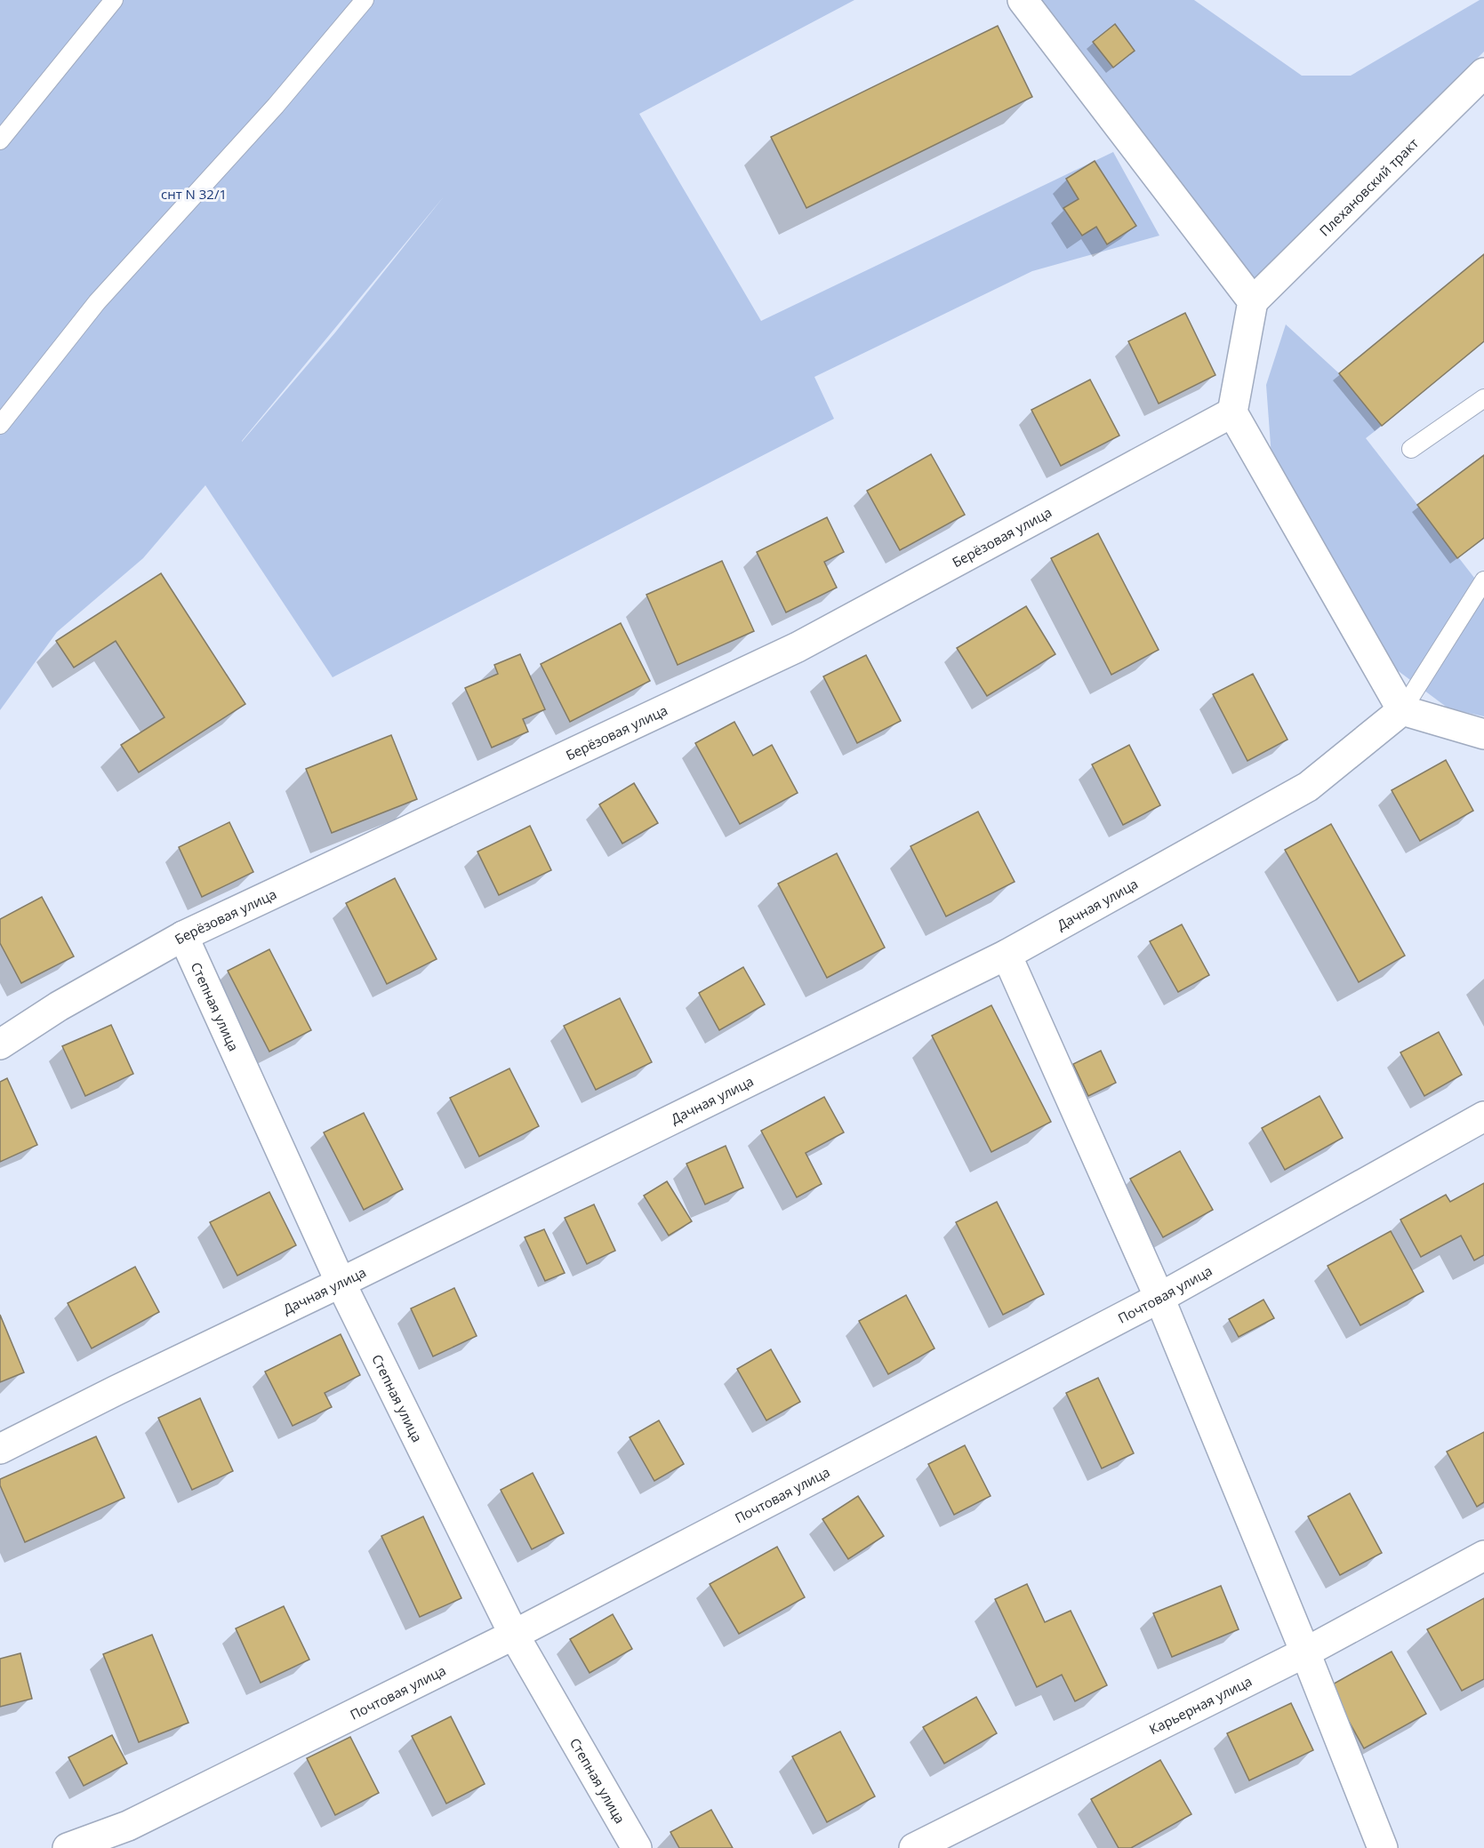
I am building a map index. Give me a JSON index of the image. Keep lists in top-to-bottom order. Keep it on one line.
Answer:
{"streets":{"street":["Плехановский тракт","Берёзовая улица","Дачная улица","Степная улица","Почтовая улица","Карьерная улица"]},"crossings":[["Берёзовая улица","Степная улица"],["Дачная улица","Степная улица"],["Степная улица","Почтовая улица"]],"parks":["снт N 32/1"]}
